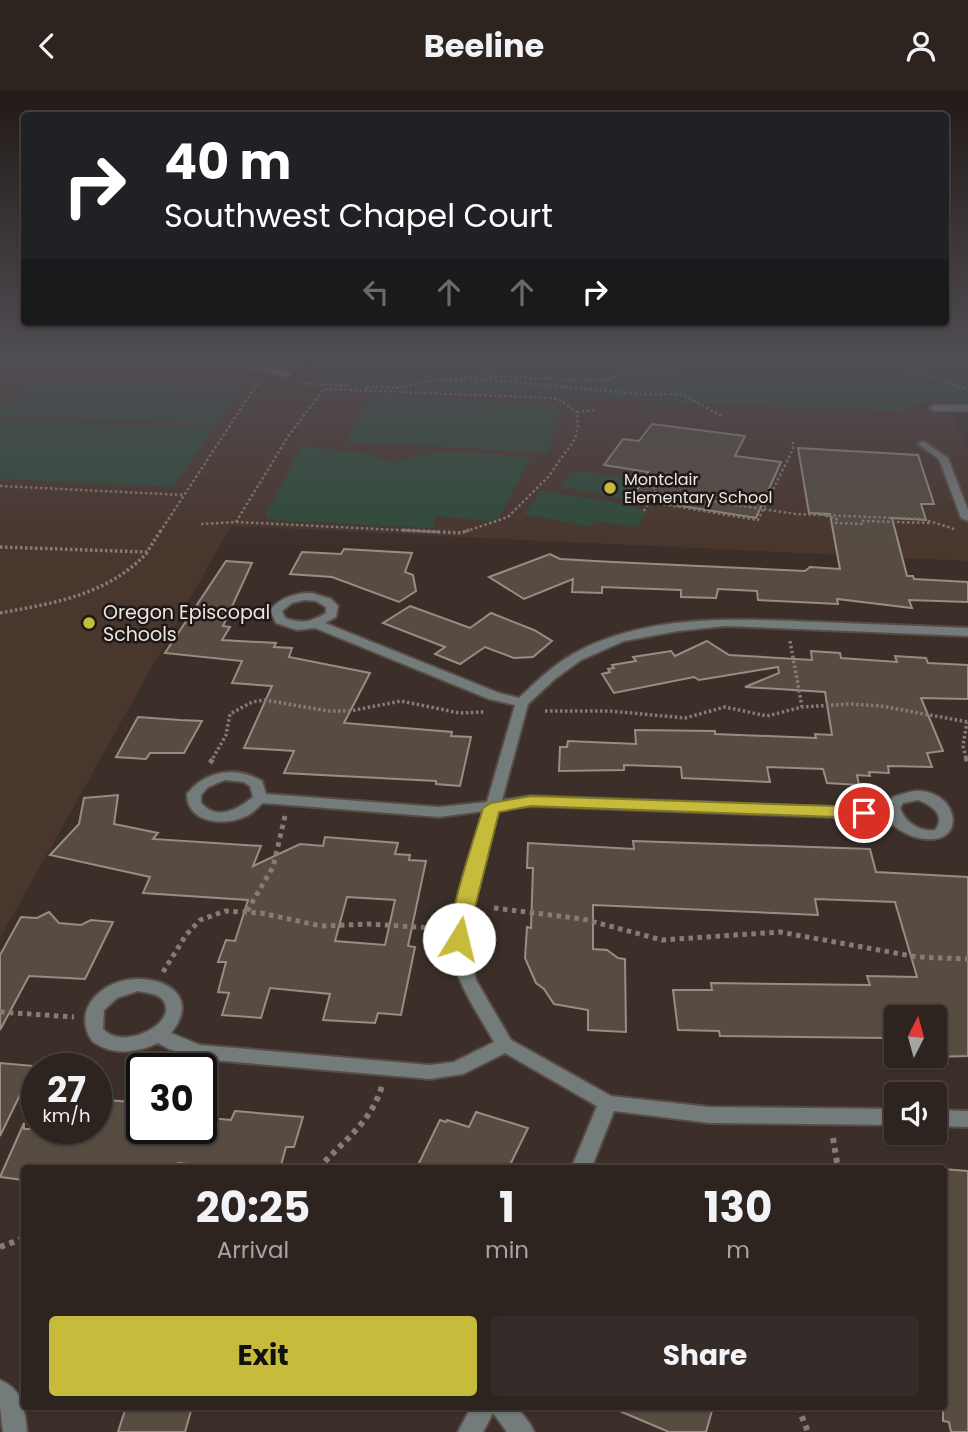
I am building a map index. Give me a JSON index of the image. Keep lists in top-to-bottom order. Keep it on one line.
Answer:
{"places":["Montclair Elementary School","Oregon Episcopal Schools"],"north":"top","page":{"header":"Beeline","turn":["40 m","Southwest Chapel Court"],"speed":"27 km/h","limit":"30","eta":["20:25","Arrival","1","min","130","m"],"buttons":["Exit","Share"]}}
